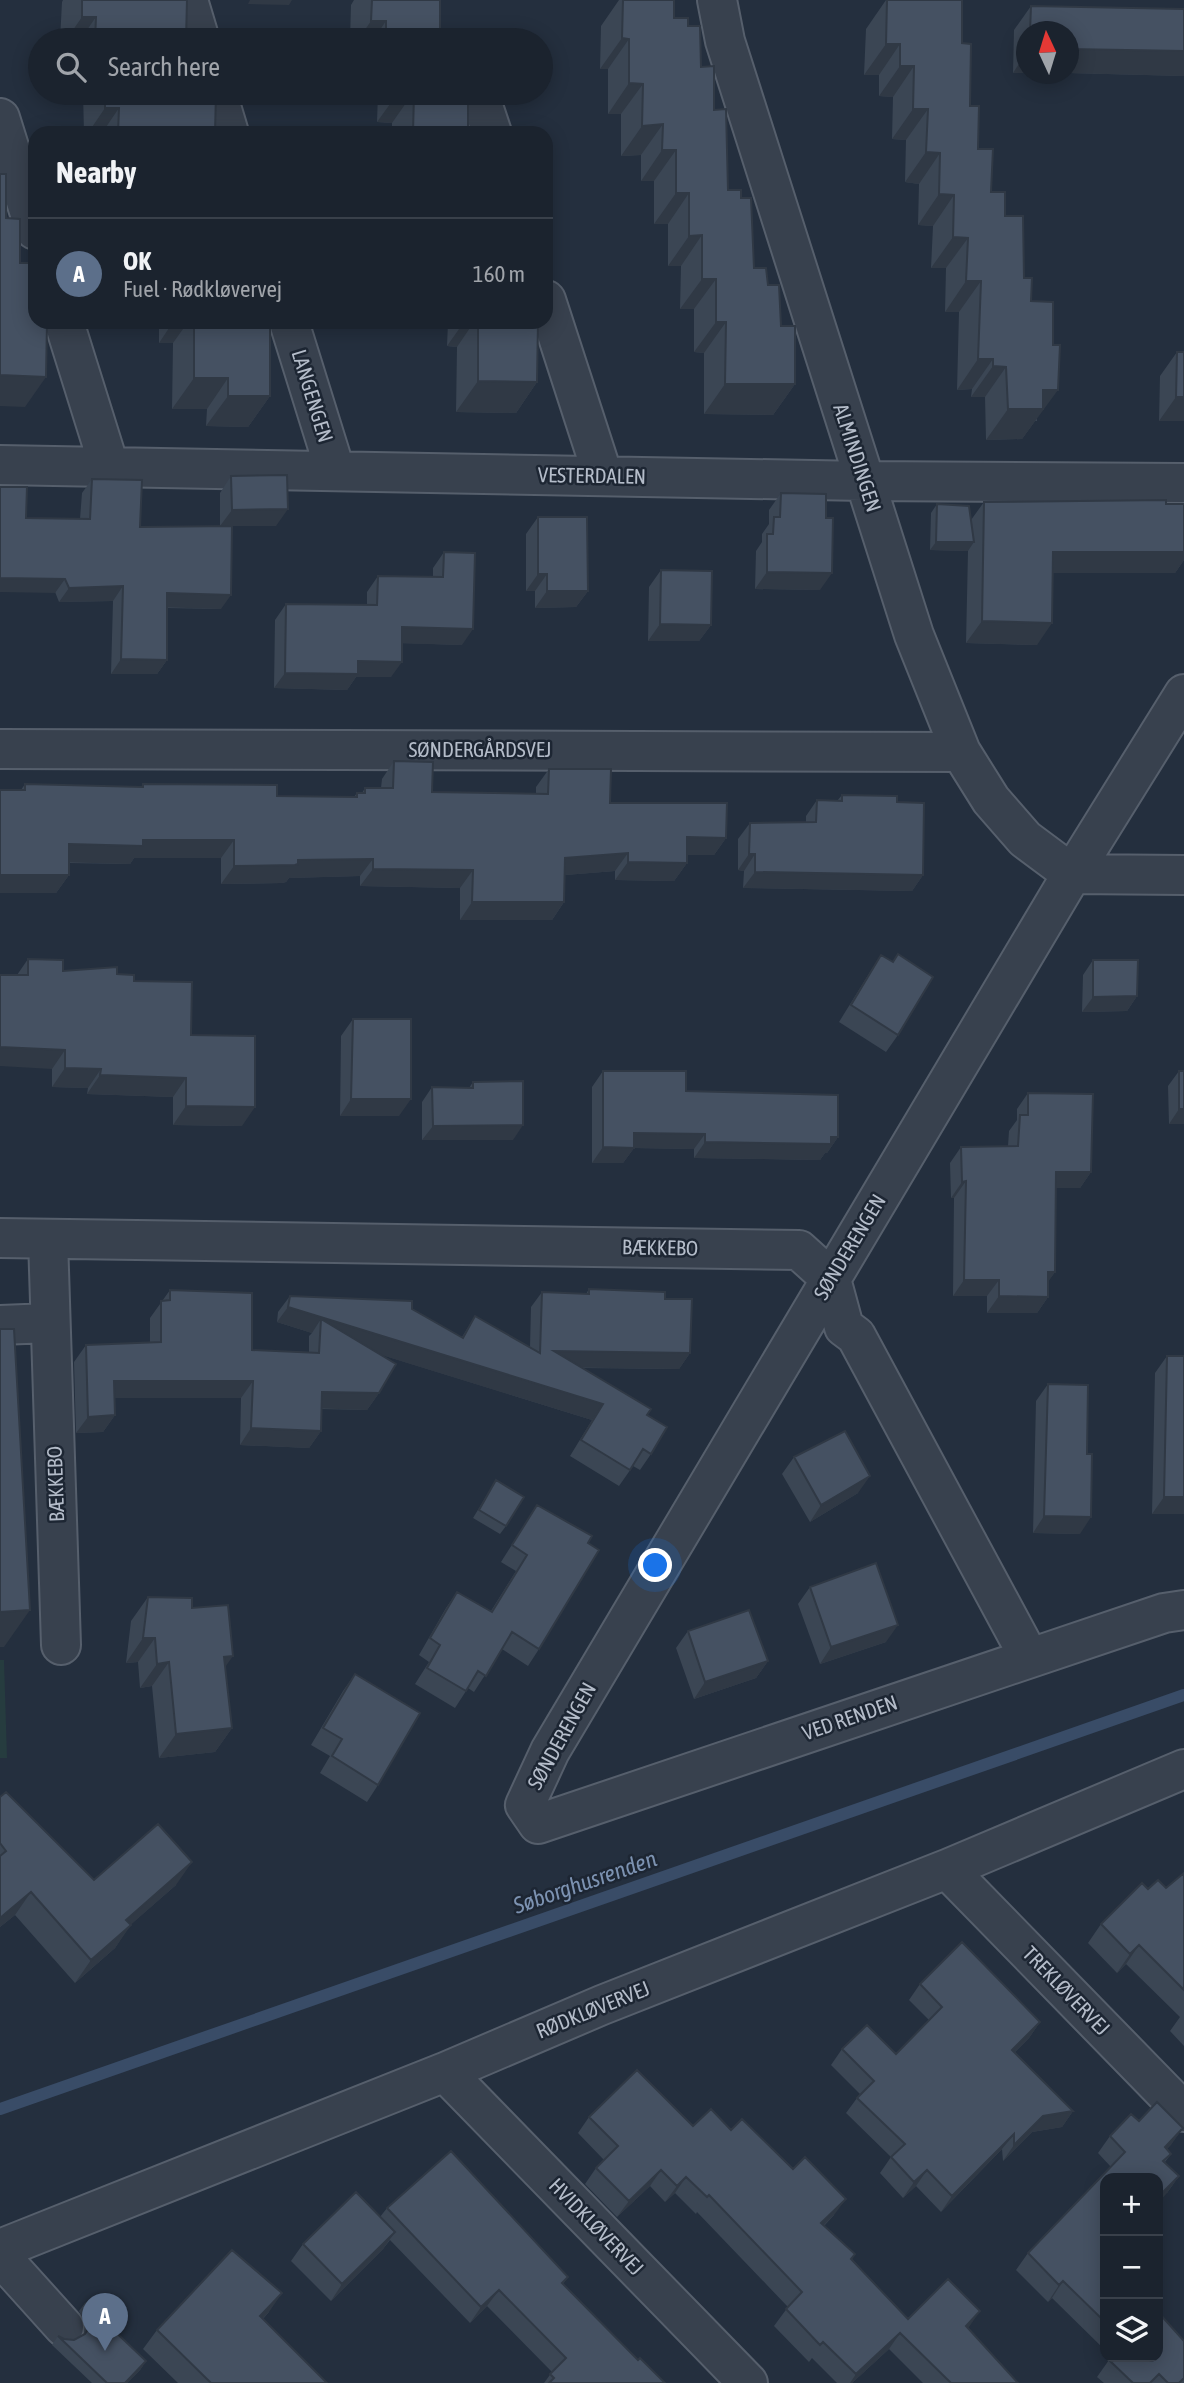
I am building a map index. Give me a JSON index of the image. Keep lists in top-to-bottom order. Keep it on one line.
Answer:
{"streets":{"street":["LANGENGEN","ALMINDINGEN","VESTERDALEN","SØNDERGÅRDSVEJ","SØNDERENGEN","BÆKKEBO","VED RENDEN","TREKLØVERVEJ","RØDKLØVERVEJ","HVIDKLØVERVEJ"]},"crossings":[["LANGENGEN","VESTERDALEN"],["ALMINDINGEN","VESTERDALEN"],["ALMINDINGEN","SØNDERGÅRDSVEJ"],["ALMINDINGEN","SØNDERENGEN"],["SØNDERENGEN","BÆKKEBO"],["SØNDERENGEN","VED RENDEN"],["TREKLØVERVEJ","RØDKLØVERVEJ"],["RØDKLØVERVEJ","HVIDKLØVERVEJ"]],"water":["Søborghusrenden"],"north":"top","page":{"search":"Search here","heading":"Nearby","list":[{"mark":"A","name":"OK","note":"Fuel · Rødkløvervej","value":"160 m"}],"map_buttons":["+","−"],"pins":"A"}}
